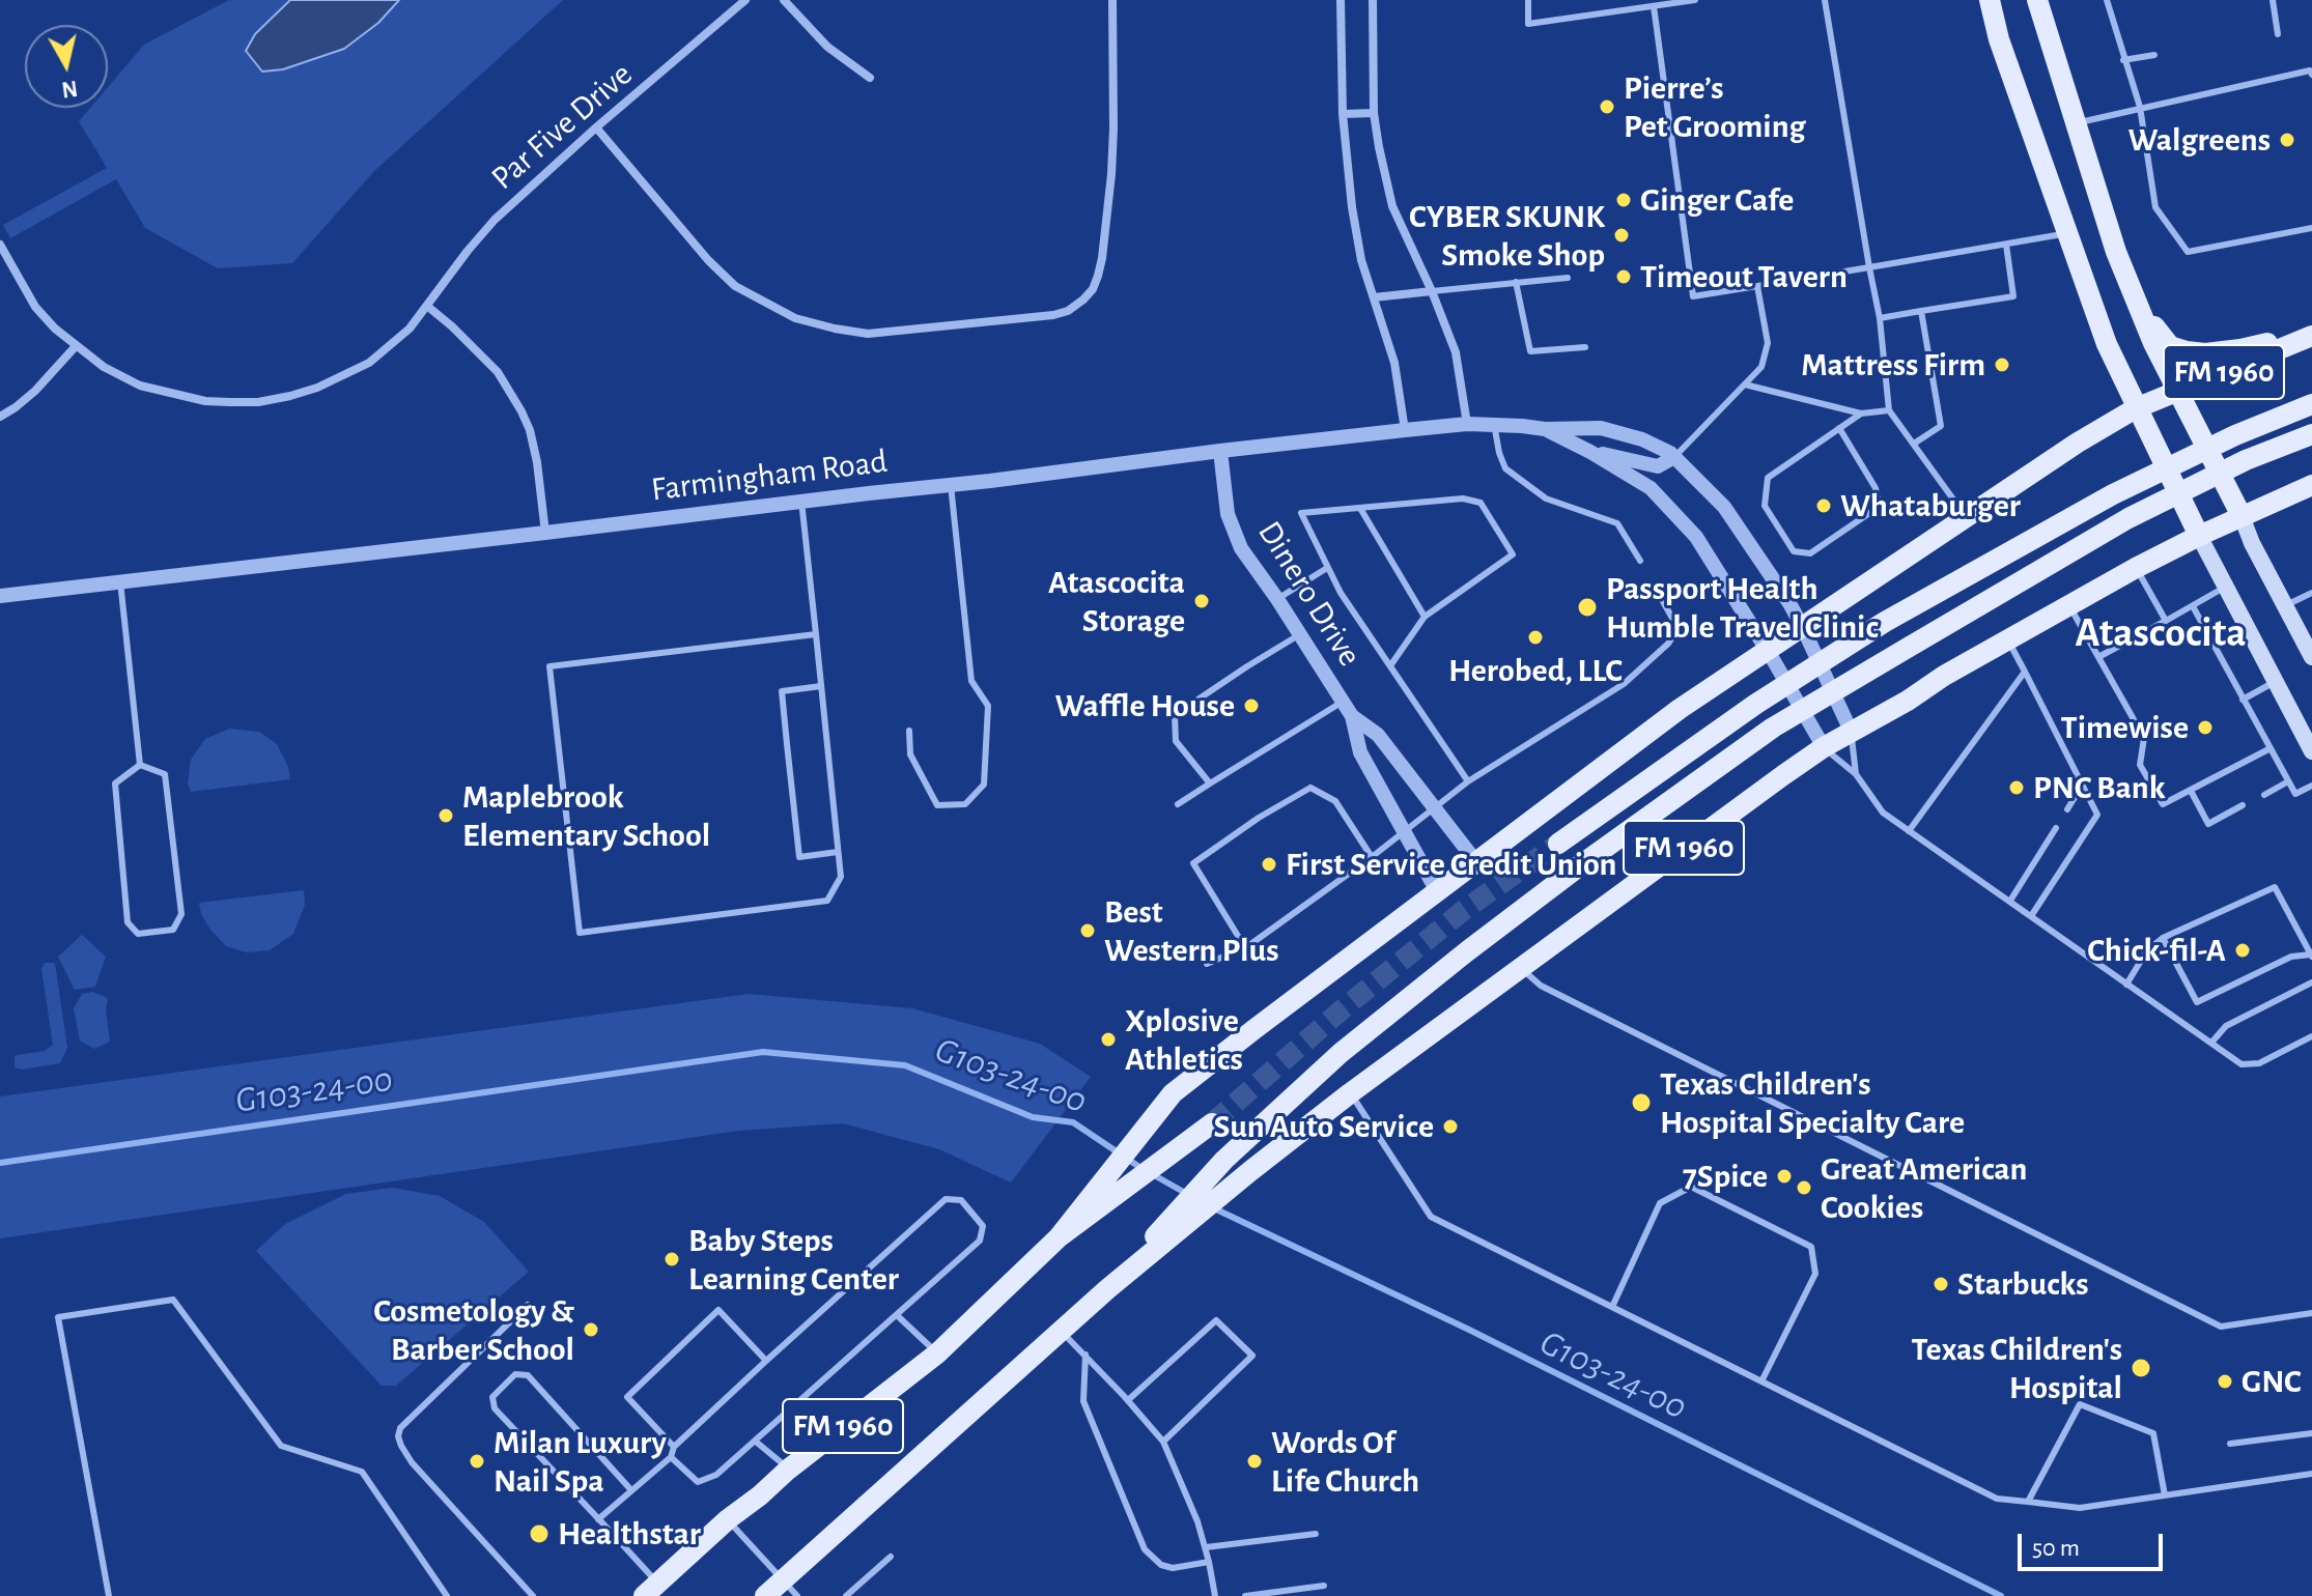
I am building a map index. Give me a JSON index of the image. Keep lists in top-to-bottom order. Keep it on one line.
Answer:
{"streets":{"main road":["FM 1960"],"street":["Par Five Drive","Farmingham Road","Dinero Drive"]},"crossings":[["FM 1960","Farmingham Road"],["FM 1960","Dinero Drive"],["Farmingham Road","Dinero Drive"]],"districts":["Atascocita"],"water":["G103-24-00"],"places":["Pierre’s Pet Grooming","Walgreens","Ginger Cafe","CYBER SKUNK Smoke Shop","Timeout Tavern","Mattress Firm","Whataburger","Atascocita Storage","Passport Health Humble Travel Clinic","Herobed, LLC","Waffle House","Timewise","PNC Bank","Maplebrook Elementary School","First Service Credit Union","Best Western Plus","Chick-fil-A","Xplosive Athletics","Texas Children's Hospital Specialty Care","Sun Auto Service","7Spice","Great American Cookies","Baby Steps Learning Center","Starbucks","Cosmetology & Barber School","Texas Children's Hospital","GNC","Milan Luxury Nail Spa","Words Of Life Church","Healthstar"],"scale_bar":"50 m","north":"bottom"}
